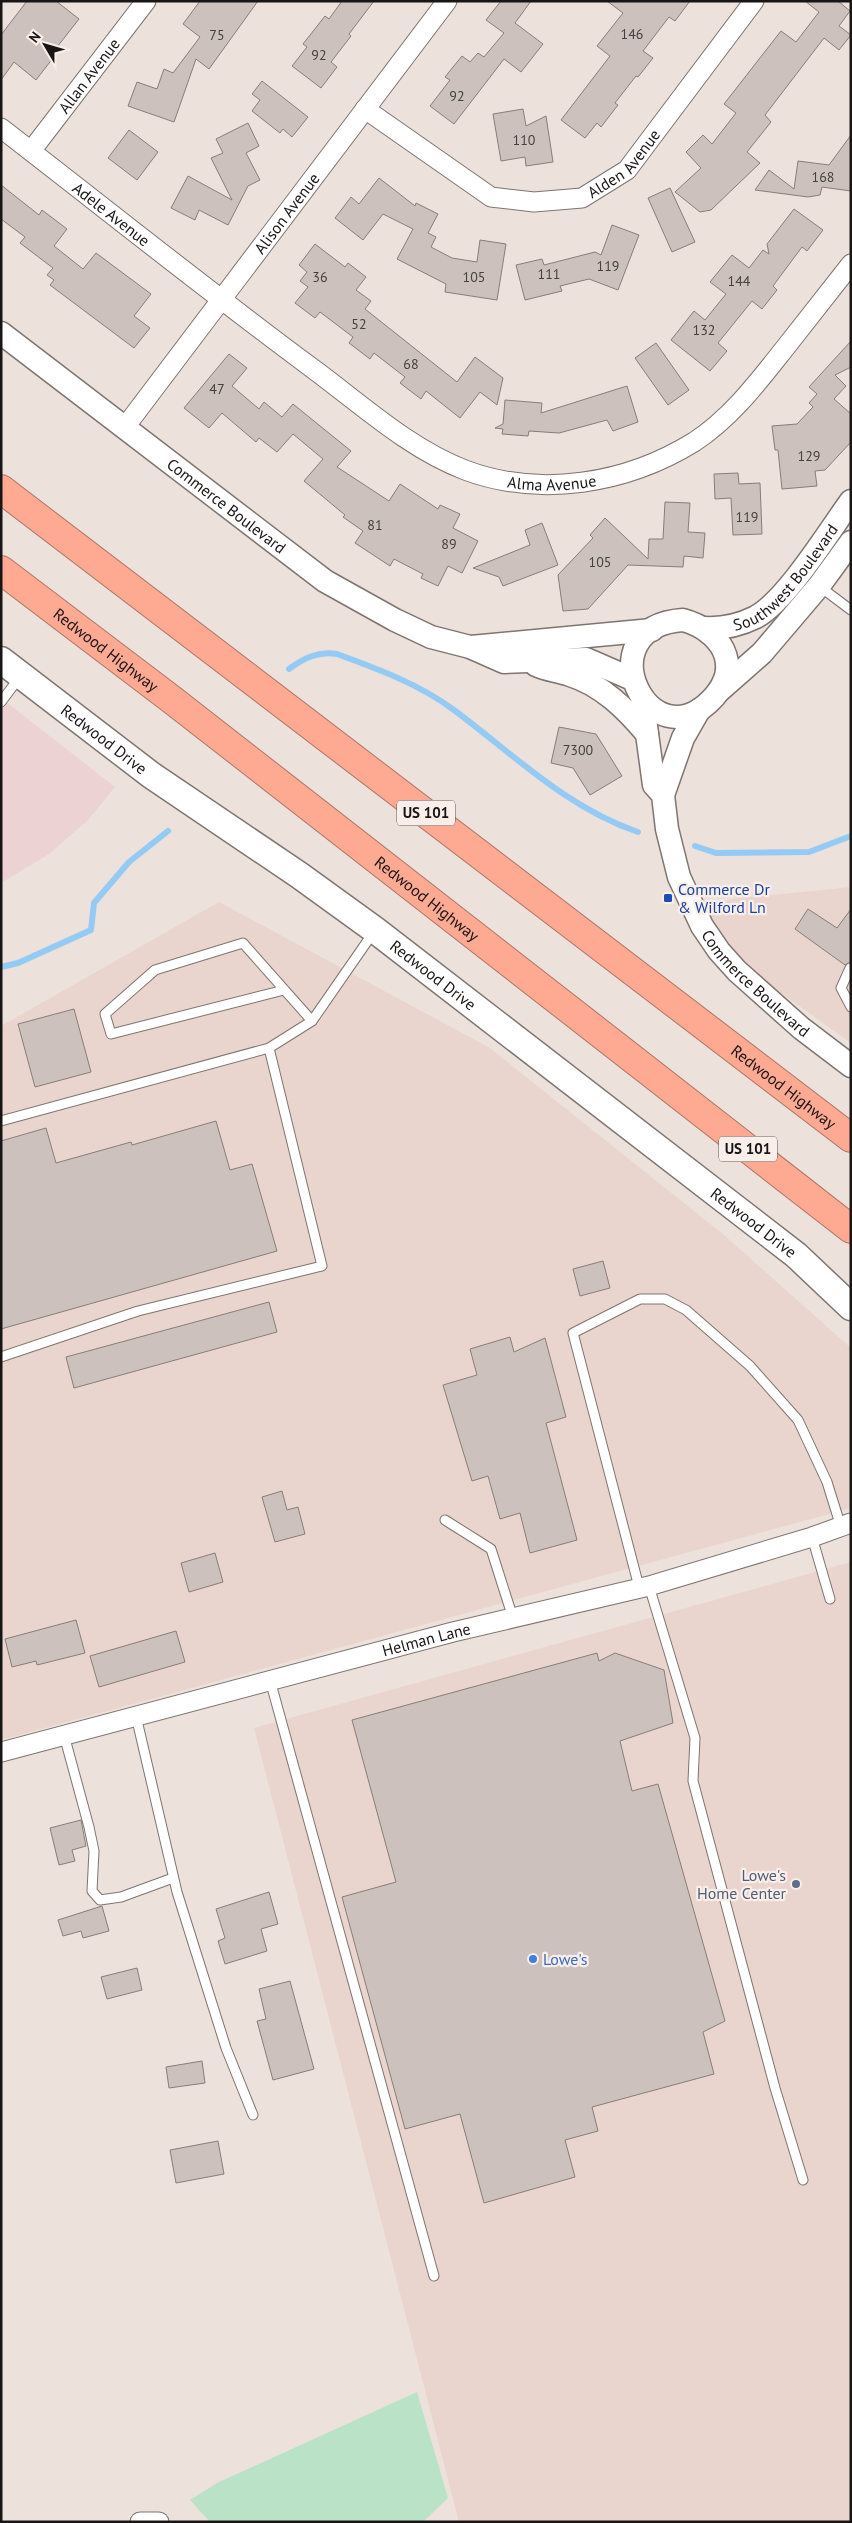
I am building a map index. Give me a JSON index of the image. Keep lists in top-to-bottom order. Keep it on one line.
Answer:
{"streets":{"highway":["Redwood Highway","US 101"],"main road":["Redwood Drive"],"street":["Allan Avenue","Alden Avenue","Adele Avenue","Alison Avenue","Alma Avenue","Commerce Boulevard","Southwest Boulevard","Helman Lane"]},"crossings":[["Allan Avenue","Adele Avenue"],["Alden Avenue","Alison Avenue"],["Adele Avenue","Alison Avenue"],["Adele Avenue","Alma Avenue"],["Alison Avenue","Alma Avenue"],["Alison Avenue","Commerce Boulevard"],["Commerce Boulevard","Southwest Boulevard"]],"places":{"transit":["Commerce Dr & Wilford Ln"],"other":["Lowe's Home Center","Lowe's"]},"house_numbers":["146","75","92","92","110","168","119","111","36","105","144","52","132","68","47","129","119","81","89","105","7300"],"north":"top left"}
